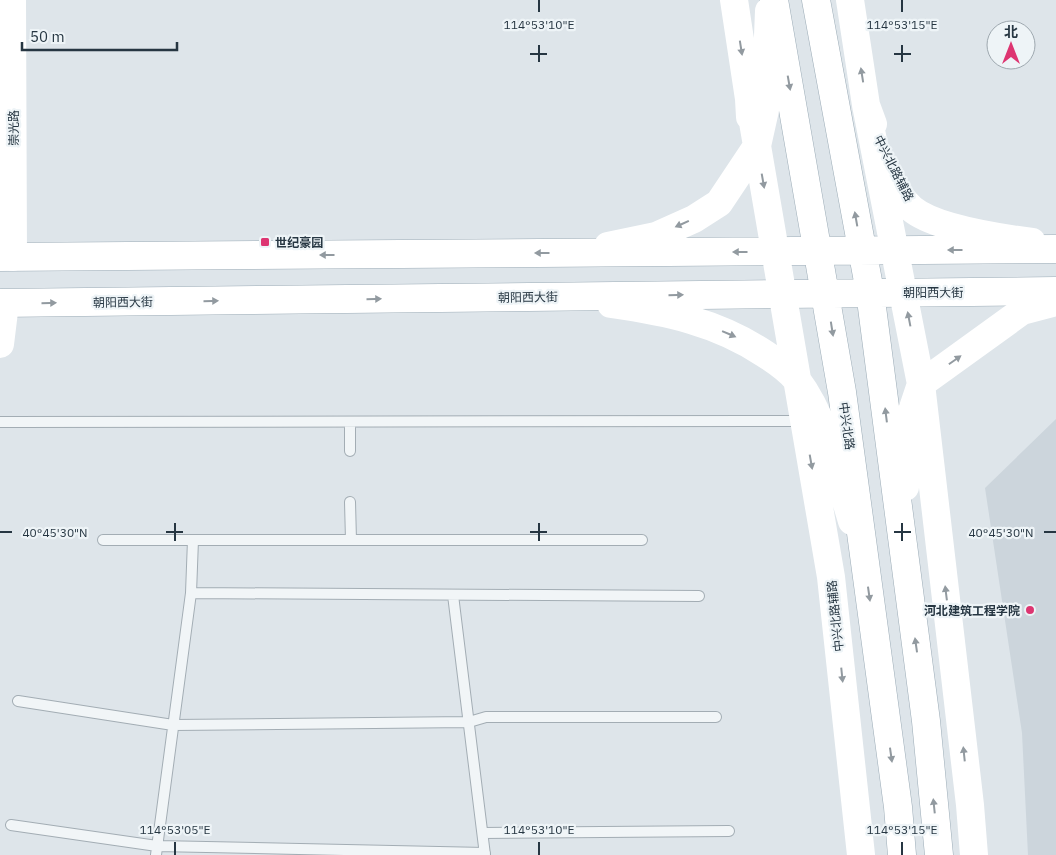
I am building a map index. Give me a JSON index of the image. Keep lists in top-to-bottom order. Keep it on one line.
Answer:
{"streets":{"main road":["崇光路","中兴北路辅路","朝阳西大街","中兴北路"]},"crossings":[["中兴北路辅路","朝阳西大街"],["朝阳西大街","中兴北路"]],"places":{"transit":["世纪豪园"],"other":["河北建筑工程学院"]},"scale_bar":"50 m","north":"top","coordinates":["114°53'10\"E","114°53'15\"E","40°45'30\"N","114°53'05\"E"]}
